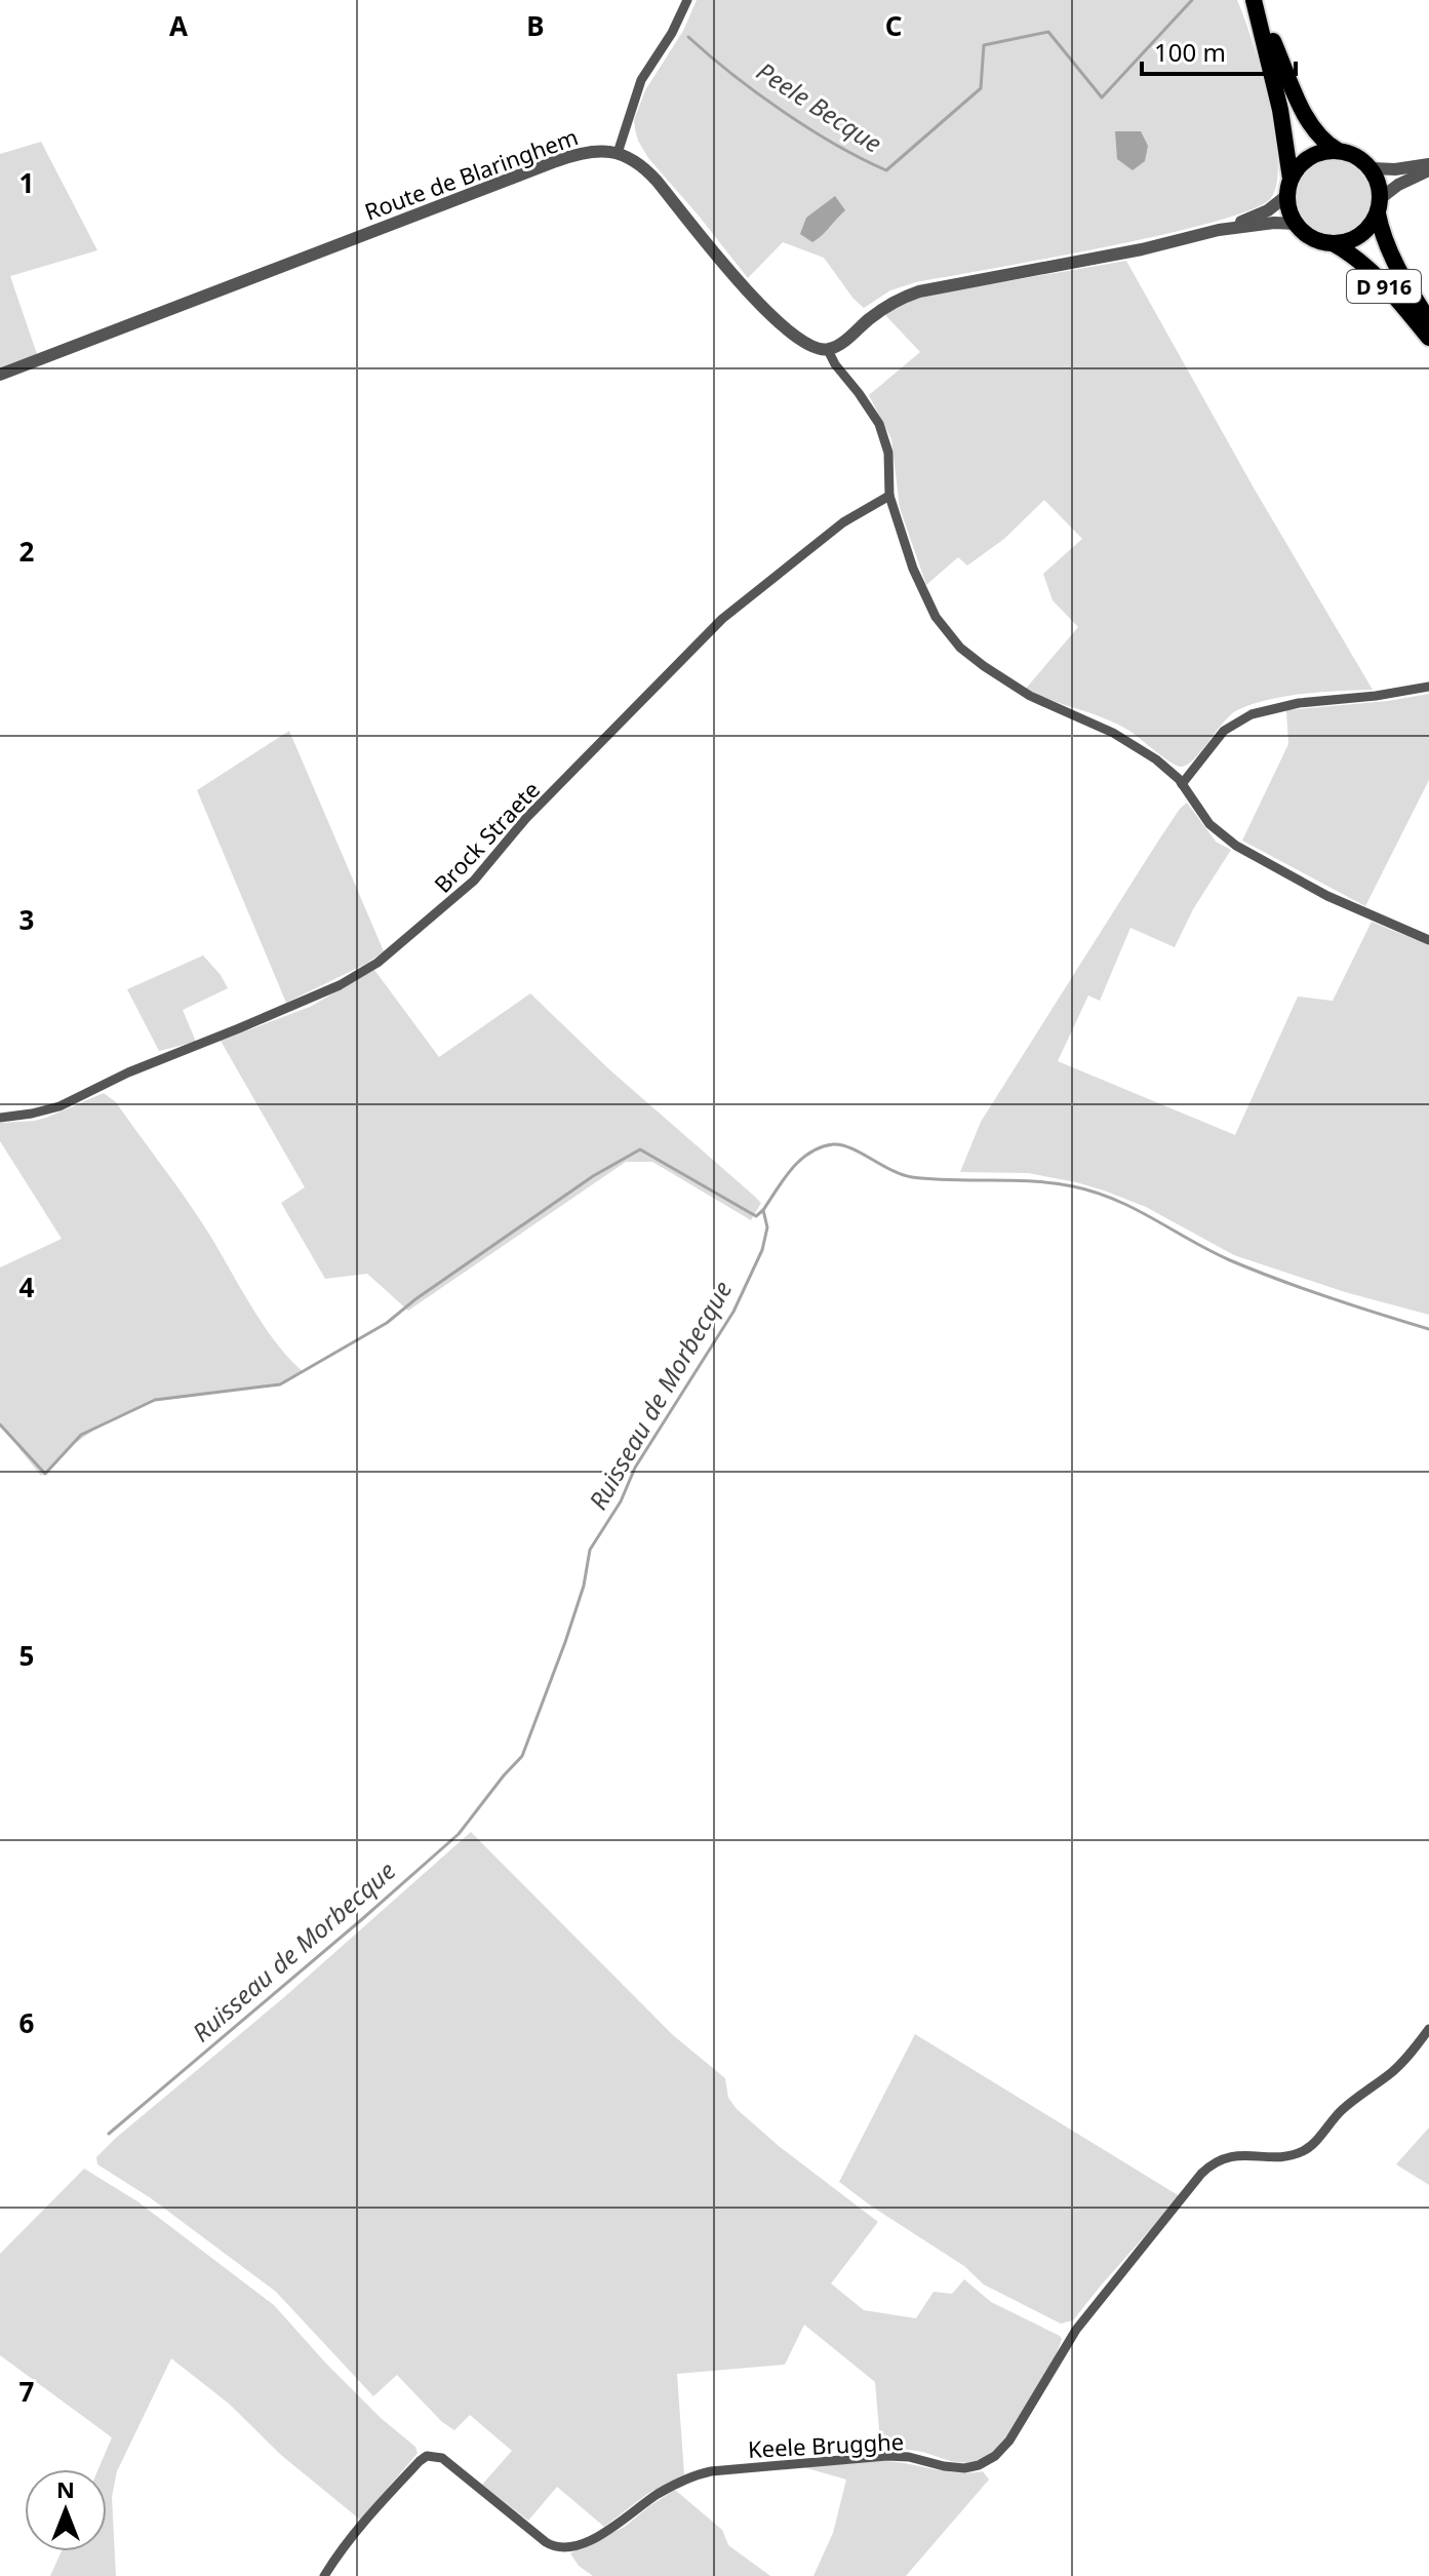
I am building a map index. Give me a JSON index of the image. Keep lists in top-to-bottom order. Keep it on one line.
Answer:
{"streets":{"main road":["D 916"],"street":["Route de Blaringhem","Brock Straete","Keele Brugghe"]},"water":["Peele Becque","Ruisseau de Morbecque"],"scale_bar":"100 m","north":"top","grid":{"columns":["A","B","C"],"rows":["1","2","3","4","5","6","7"]}}
